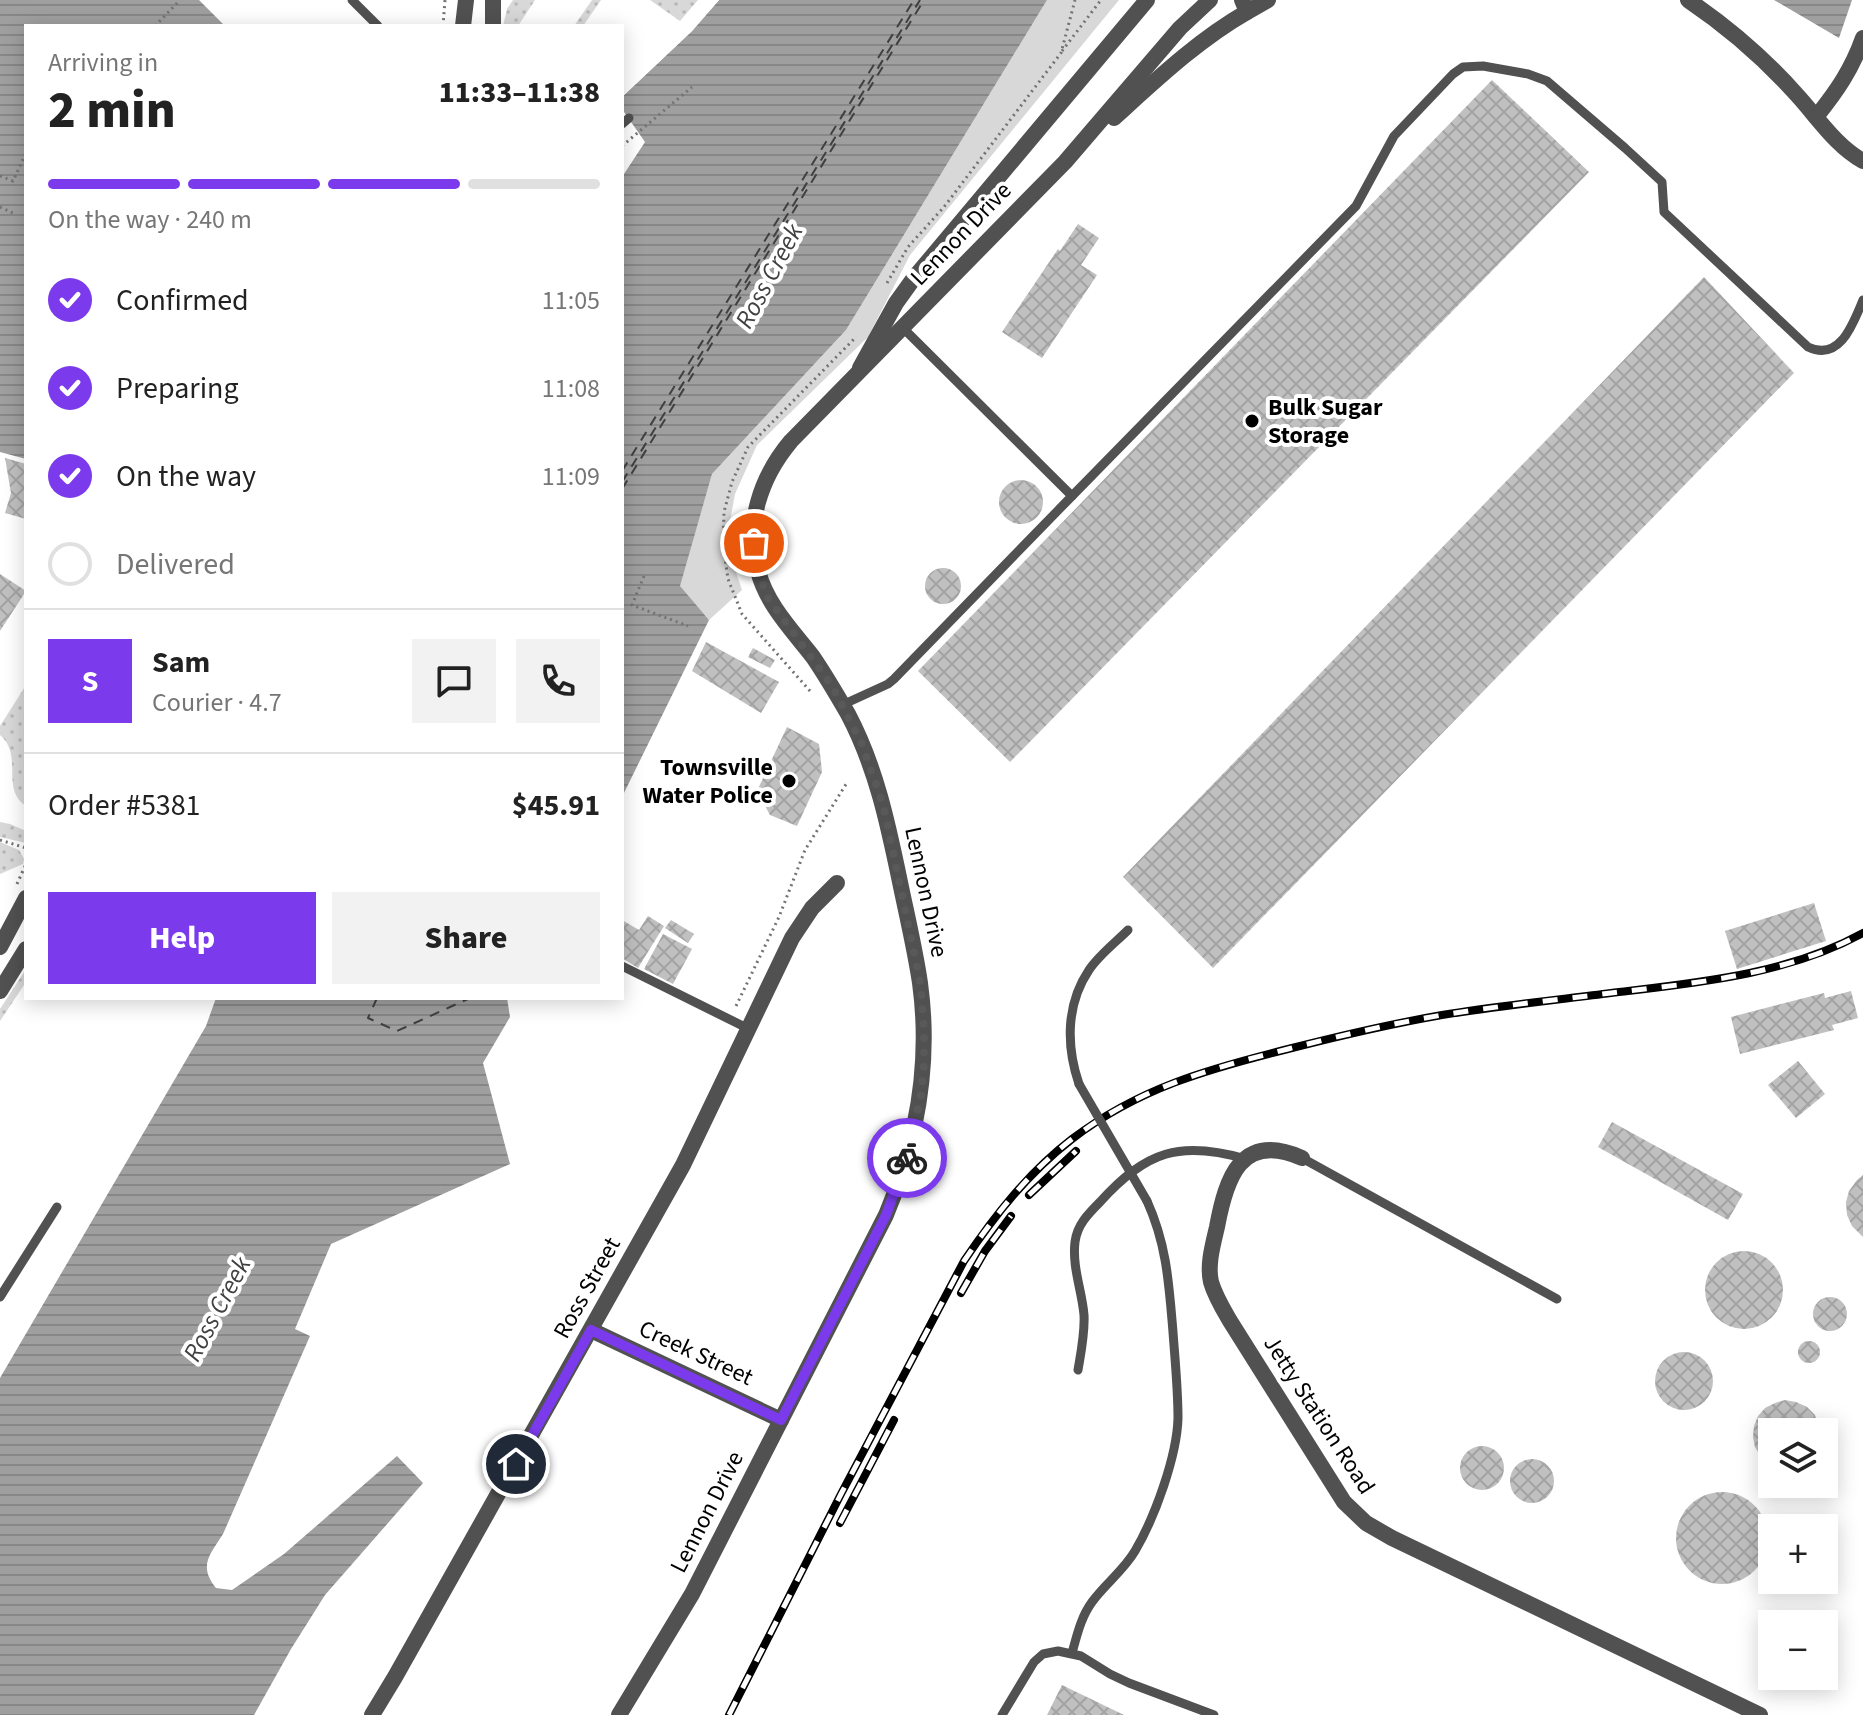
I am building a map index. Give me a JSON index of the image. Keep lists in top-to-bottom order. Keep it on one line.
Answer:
{"streets":{"street":["Lennon Drive","Ross Street","Creek Street","Jetty Station Road"]},"crossings":[["Lennon Drive","Creek Street"],["Ross Street","Creek Street"]],"water":["Ross Creek"],"places":["Bulk Sugar Storage","Townsville Water Police"],"page":{"heading":["2 min","Arriving in","11:33–11:38"],"panel":["Sam","Courier · 4.7","Order #5381","$45.91"],"bar":"On the way · 240 m","list":[["Confirmed","11:05"],["Preparing","11:08"],["On the way","11:09"],"Delivered"],"round":"S","buttons":["Help","Share"],"map_buttons":["+","−"]}}
